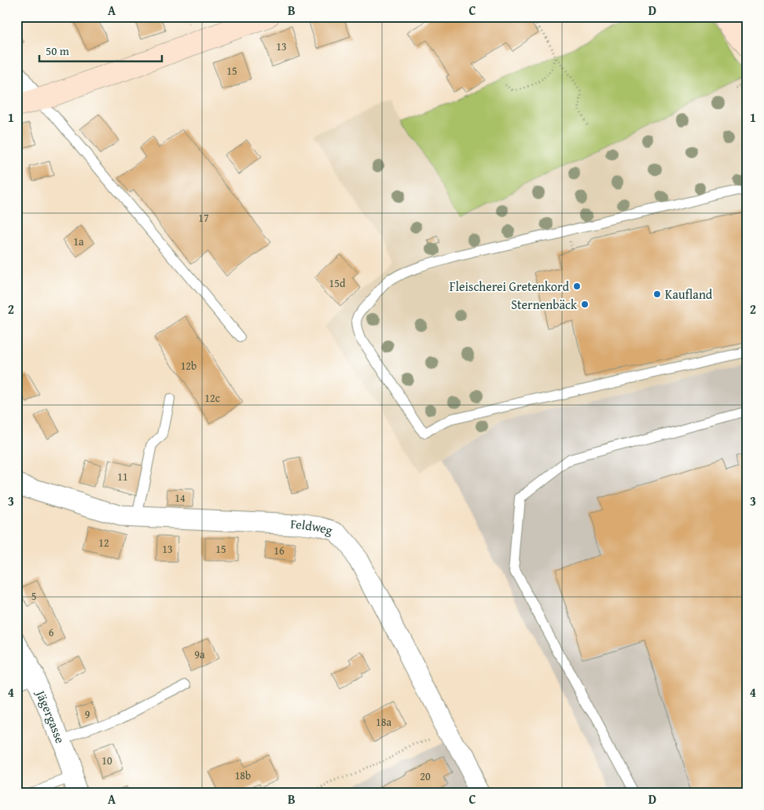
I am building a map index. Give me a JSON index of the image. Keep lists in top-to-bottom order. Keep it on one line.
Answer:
{"streets":{"street":["Feldweg","Jägergasse"]},"places":["Fleischerei Gretenkord","Kaufland","Sternenbäck"],"house_numbers":["13","15","17","1a","15d","12b","12c","11","14","12","13","15","16","5","6","9a","9","18a","10","18b","20"],"scale_bar":"50 m","grid":{"columns":["A","B","C","D"],"rows":["1","2","3","4"]}}
